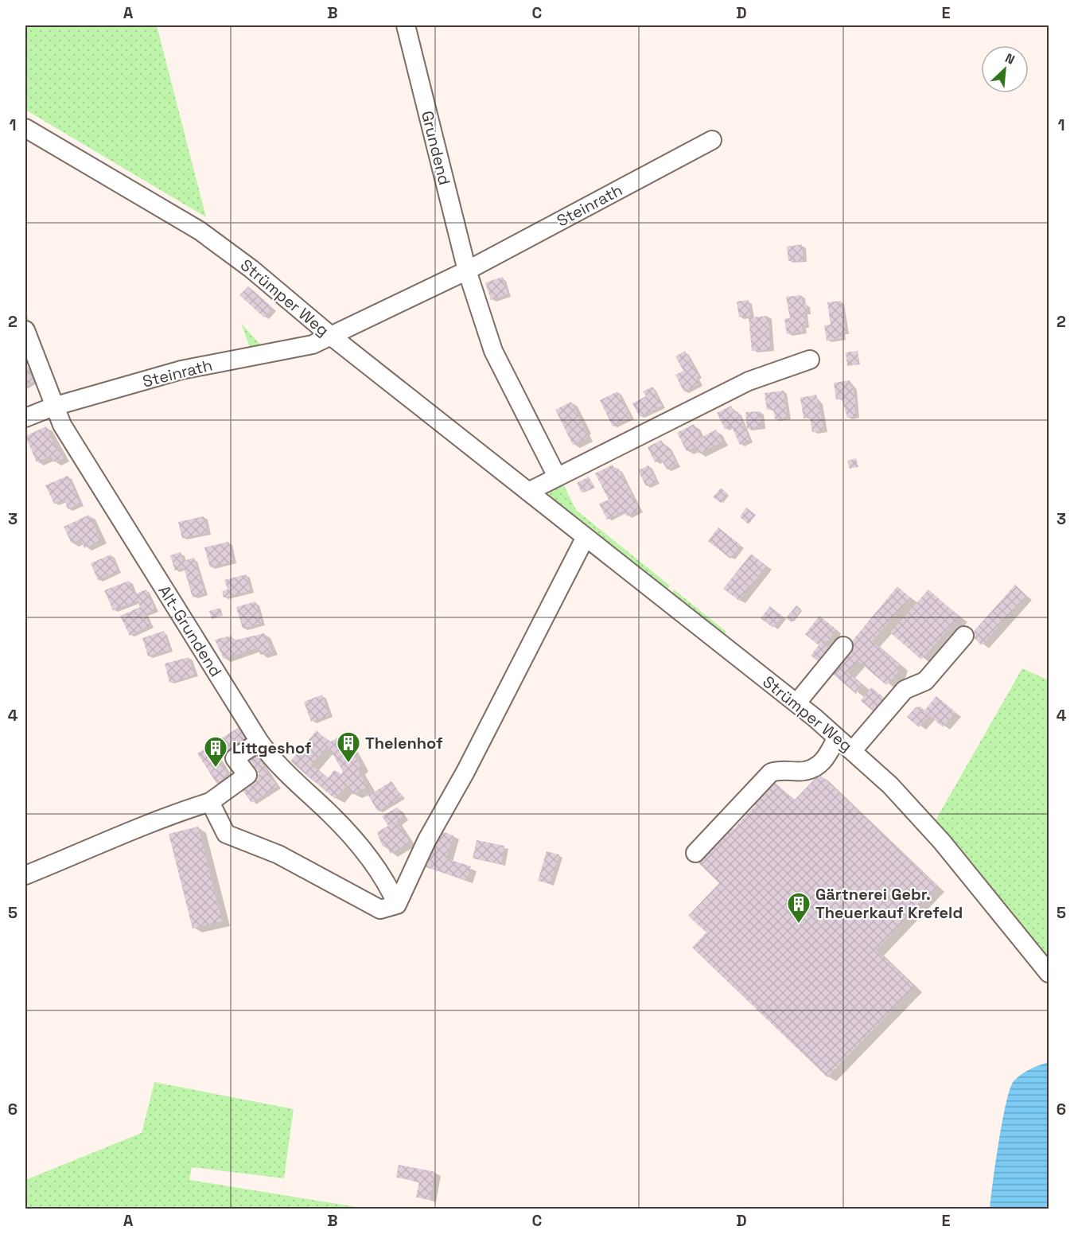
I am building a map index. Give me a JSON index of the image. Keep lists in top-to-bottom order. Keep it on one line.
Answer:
{"streets":{"street":["Grundend","Steinrath","Strümper Weg","Alt-Grundend"]},"crossings":[["Grundend","Steinrath"],["Steinrath","Strümper Weg"],["Steinrath","Alt-Grundend"]],"places":{"building":["Thelenhof","Littgeshof","Gärtnerei Gebr. Theuerkauf Krefeld"]},"north":"top right","grid":{"columns":["A","B","C","D","E"],"rows":["1","2","3","4","5","6"]}}
